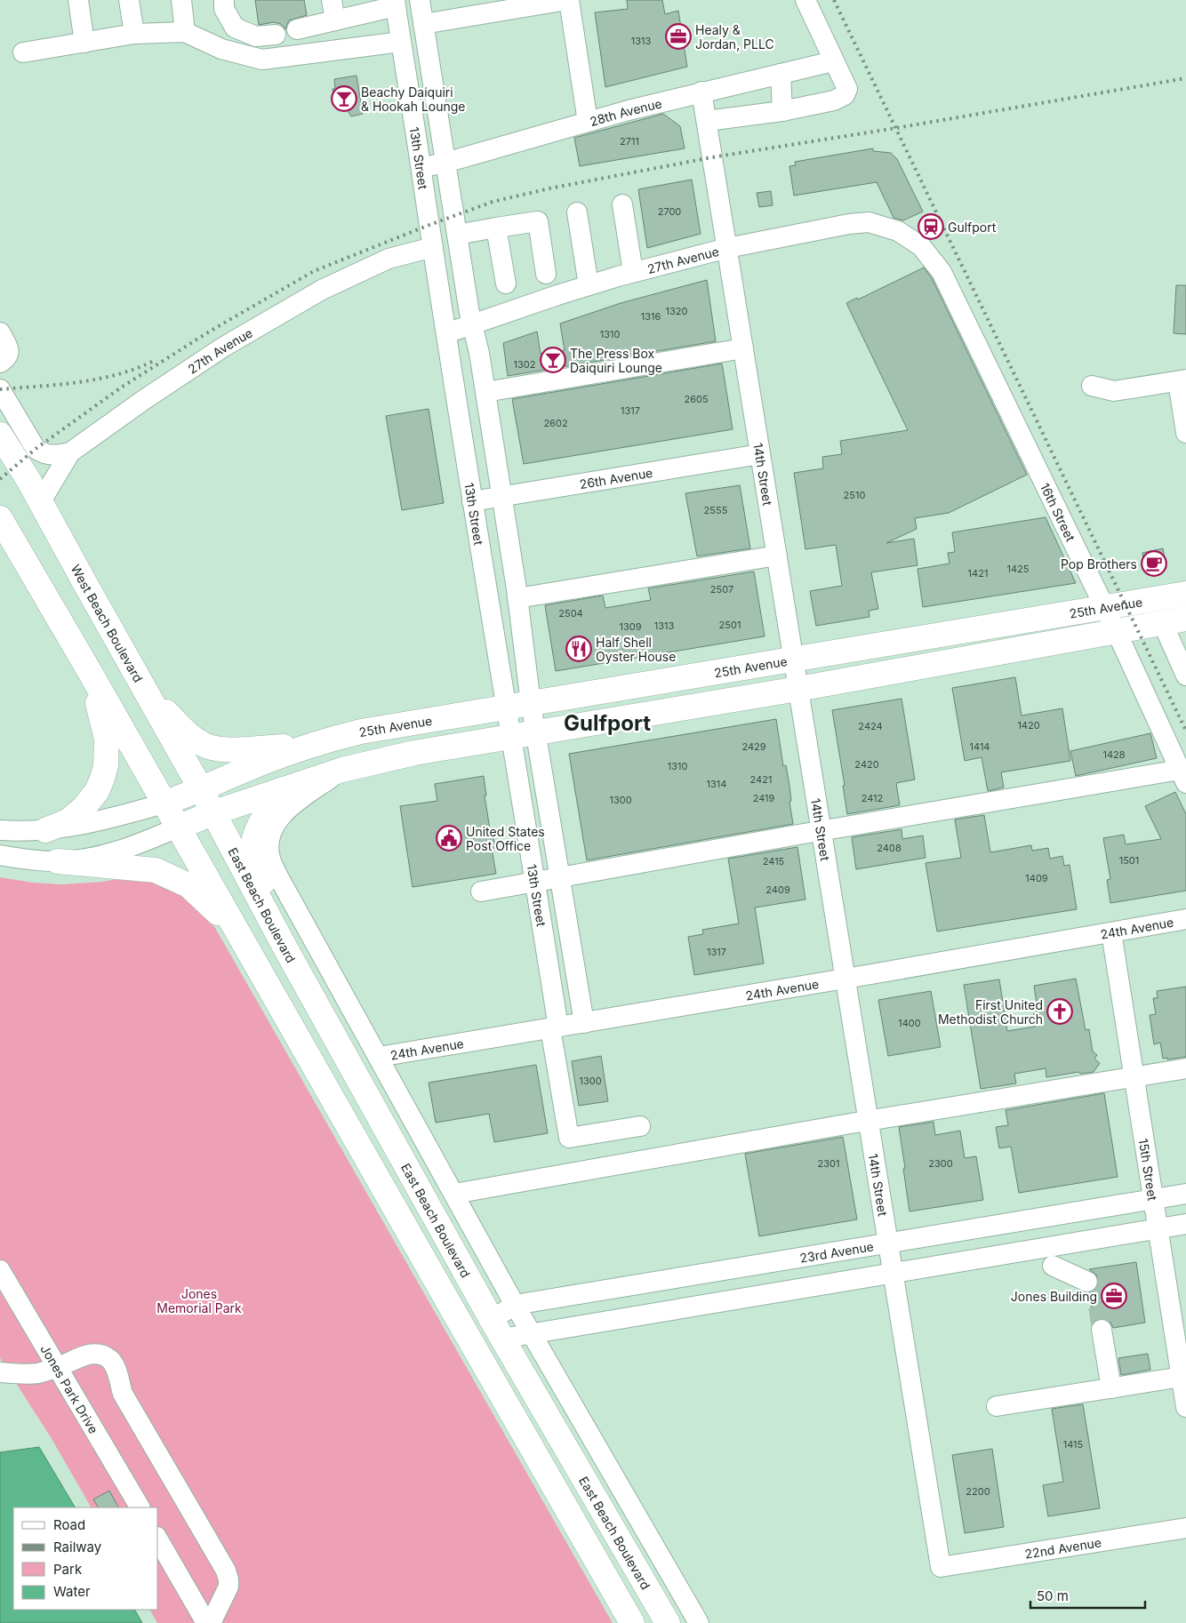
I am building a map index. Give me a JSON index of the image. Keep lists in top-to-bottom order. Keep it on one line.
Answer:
{"streets":{"main road":["25th Avenue","West Beach Boulevard","East Beach Boulevard"],"street":["28th Avenue","13th Street","27th Avenue","14th Street","26th Avenue","16th Street","24th Avenue","15th Street","23rd Avenue","Jones Park Drive","22nd Avenue"]},"crossings":[["28th Avenue","13th Street"],["28th Avenue","14th Street"],["13th Street","27th Avenue"],["13th Street","26th Avenue"],["13th Street","25th Avenue"],["13th Street","24th Avenue"],["27th Avenue","14th Street"],["27th Avenue","16th Street"],["27th Avenue","West Beach Boulevard"],["14th Street","26th Avenue"],["14th Street","25th Avenue"],["14th Street","24th Avenue"],["14th Street","23rd Avenue"],["14th Street","22nd Avenue"],["16th Street","25th Avenue"],["West Beach Boulevard","East Beach Boulevard"],["East Beach Boulevard","23rd Avenue"],["24th Avenue","15th Street"],["15th Street","23rd Avenue"]],"districts":["Gulfport"],"parks":["Jones Memorial Park"],"places":{"office":["Healy & Jordan, PLLC","Jones Building"],"bar":["Beachy Daiquiri & Hookah Lounge","The Press Box Daiquiri Lounge"],"station":["Gulfport"],"cafe":["Pop Brothers"],"restaurant":["Half Shell Oyster House"],"public building":["United States Post Office"],"church":["First United Methodist Church"]},"house_numbers":["1313","2711","2700","1320","1316","1310","1302","2605","1317","2602","2510","2555","1425","1421","2507","2504","2501","1313","1309","1420","2424","2429","1414","1428","2420","1310","2421","1314","2419","2412","1300","2408","1501","2415","1409","2409","1317","1400","1300","2301","2300","1415","2200"],"legend":["Road","Railway","Park","Water"],"scale_bar":"50 m"}
